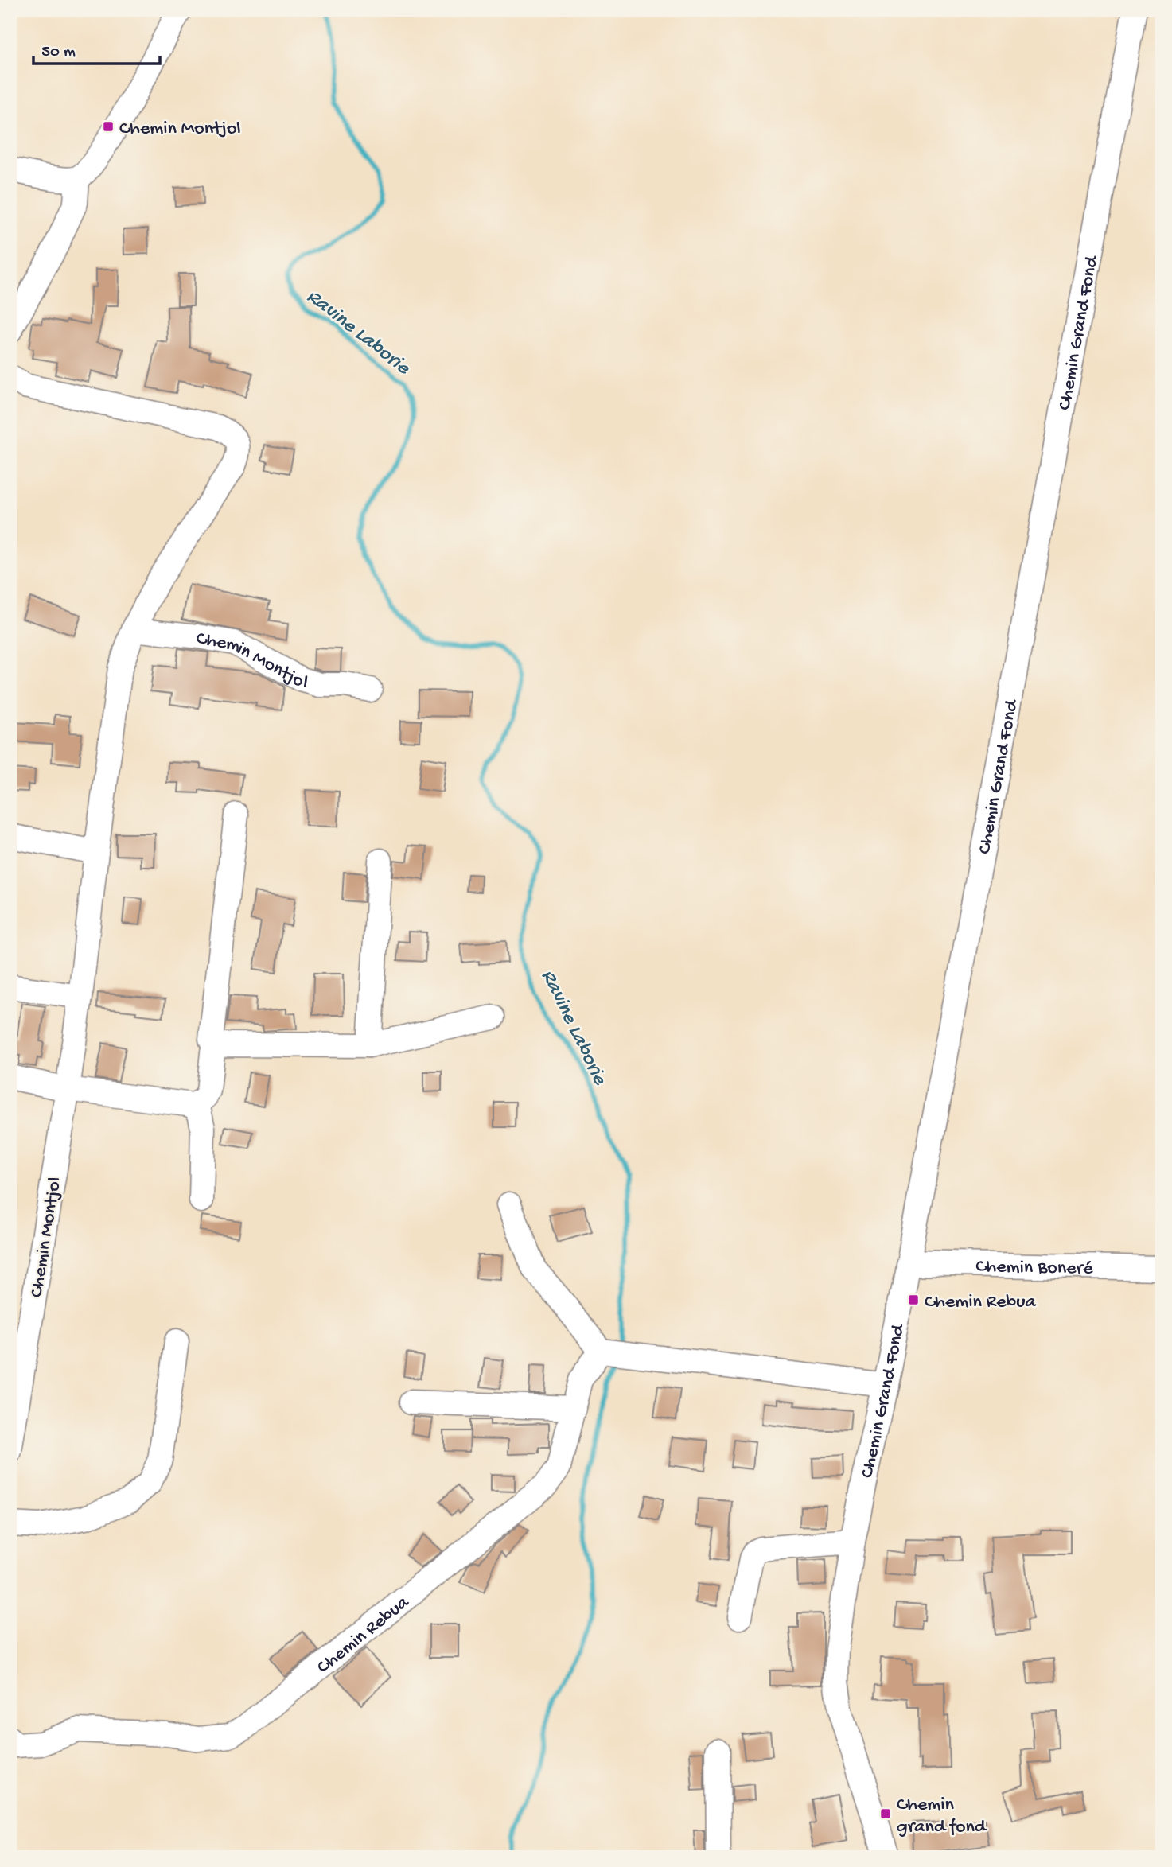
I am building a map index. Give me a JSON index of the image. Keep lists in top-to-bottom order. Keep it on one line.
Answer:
{"streets":{"street":["Chemin Grand Fond","Chemin Montjol","Chemin Boneré","Chemin Rebua"]},"crossings":[["Chemin Grand Fond","Chemin Boneré"]],"water":["Ravine Laborie"],"places":{"transit":["Chemin Montjol","Chemin Rebua","Chemin grand fond"]},"scale_bar":"50 m"}
